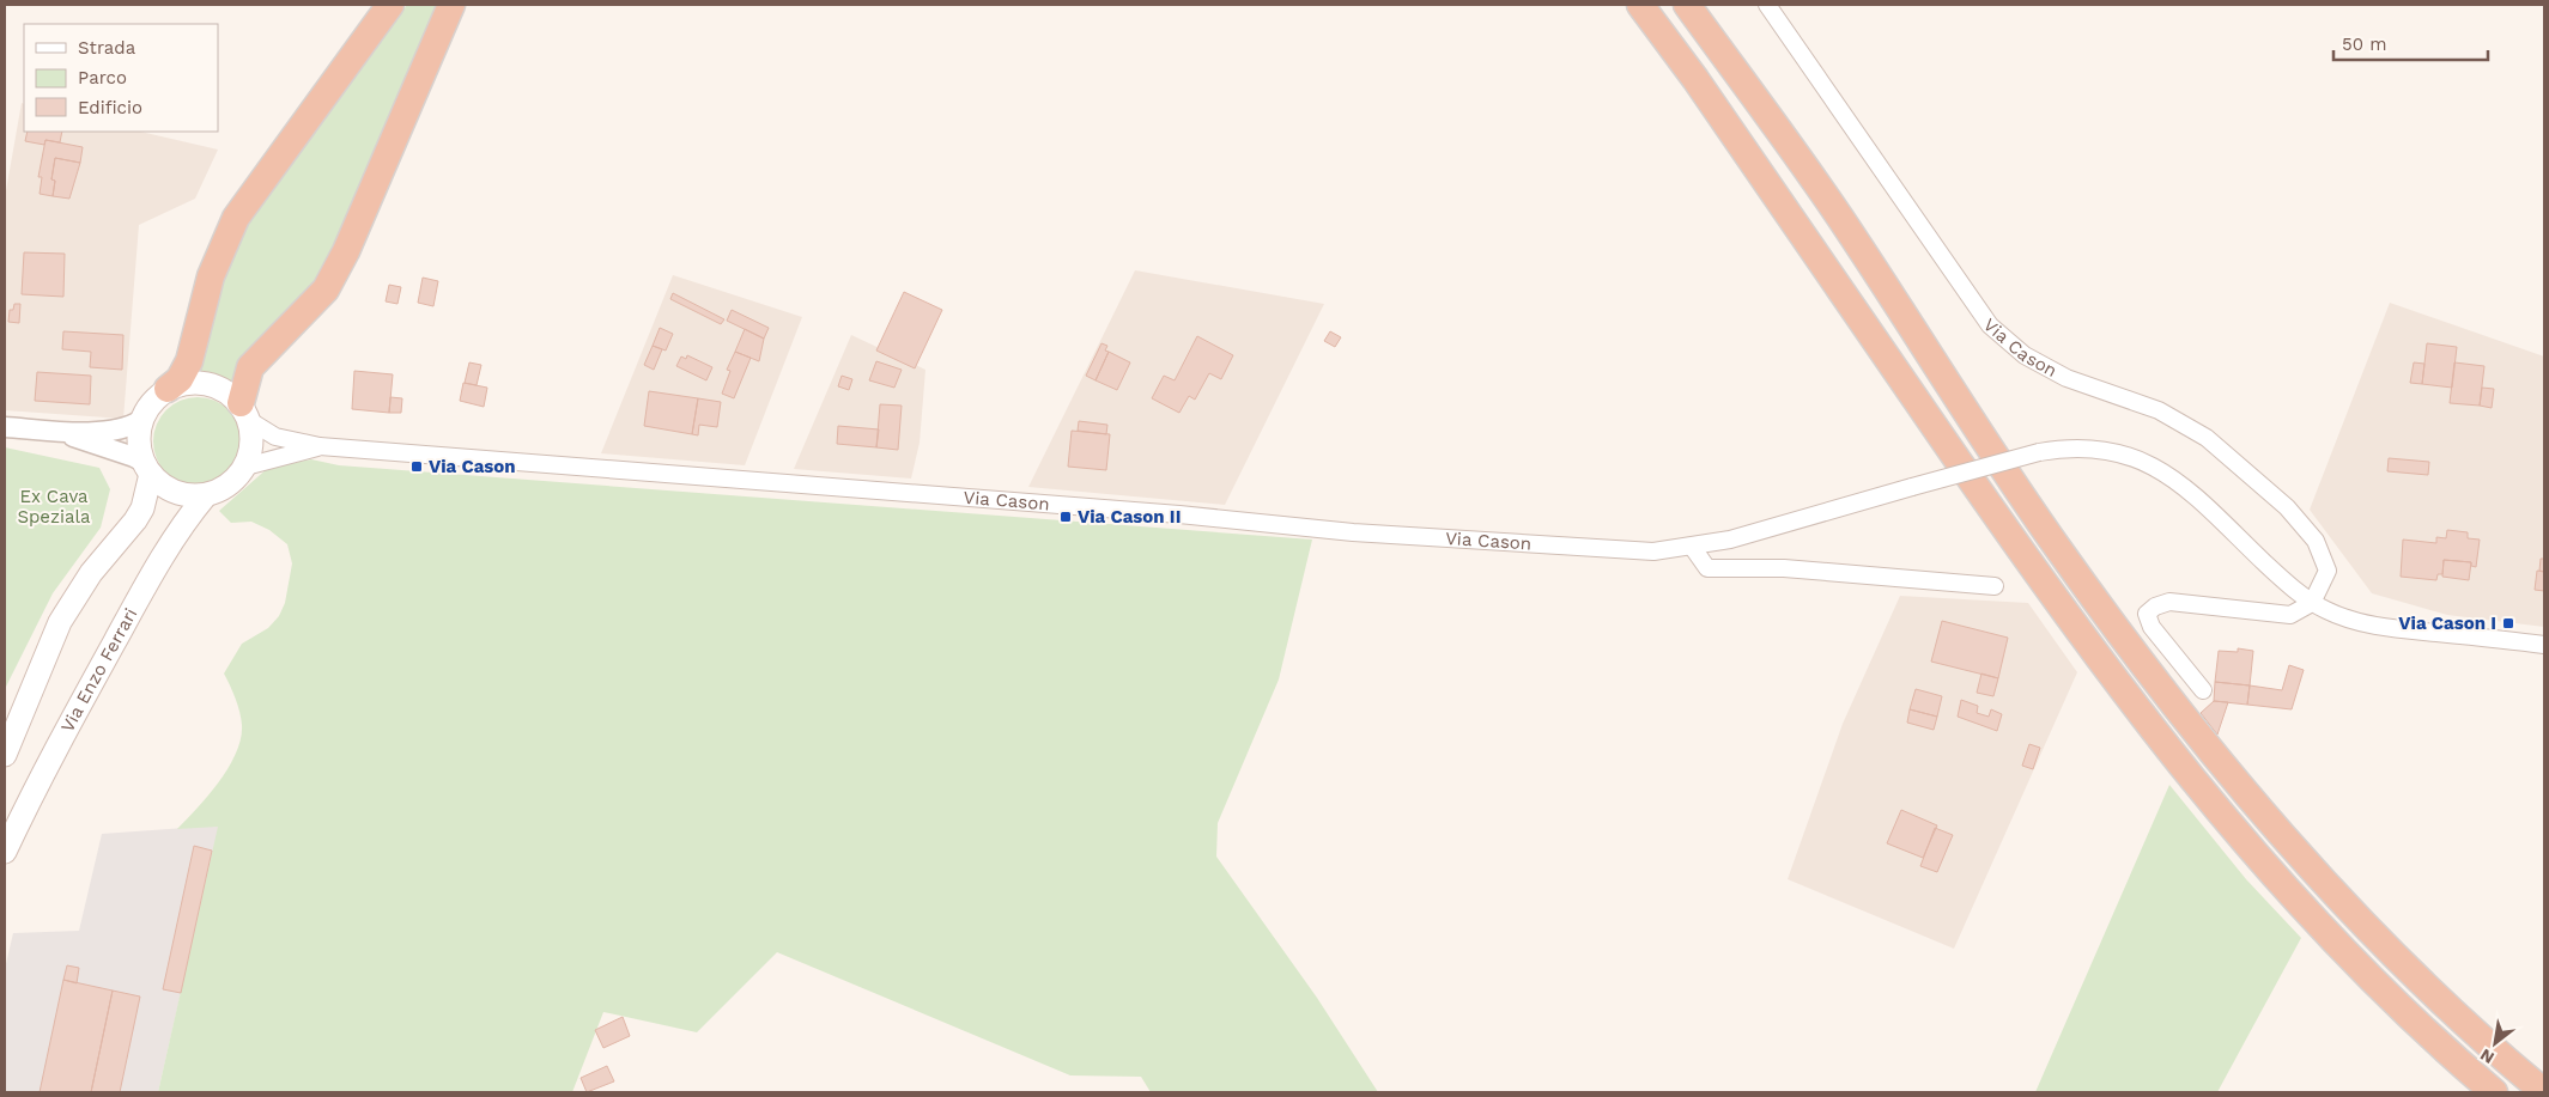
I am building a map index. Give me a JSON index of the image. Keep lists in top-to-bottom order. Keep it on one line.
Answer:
{"streets":{"main road":["Via Enzo Ferrari"],"street":["Via Cason"]},"crossings":[["Via Cason","Via Enzo Ferrari"]],"parks":["Ex Cava Speziala"],"places":{"transit":["Via Cason","Via Cason II","Via Cason I"]},"legend":["Strada","Parco","Edificio"],"scale_bar":"50 m","north":"bottom left"}
